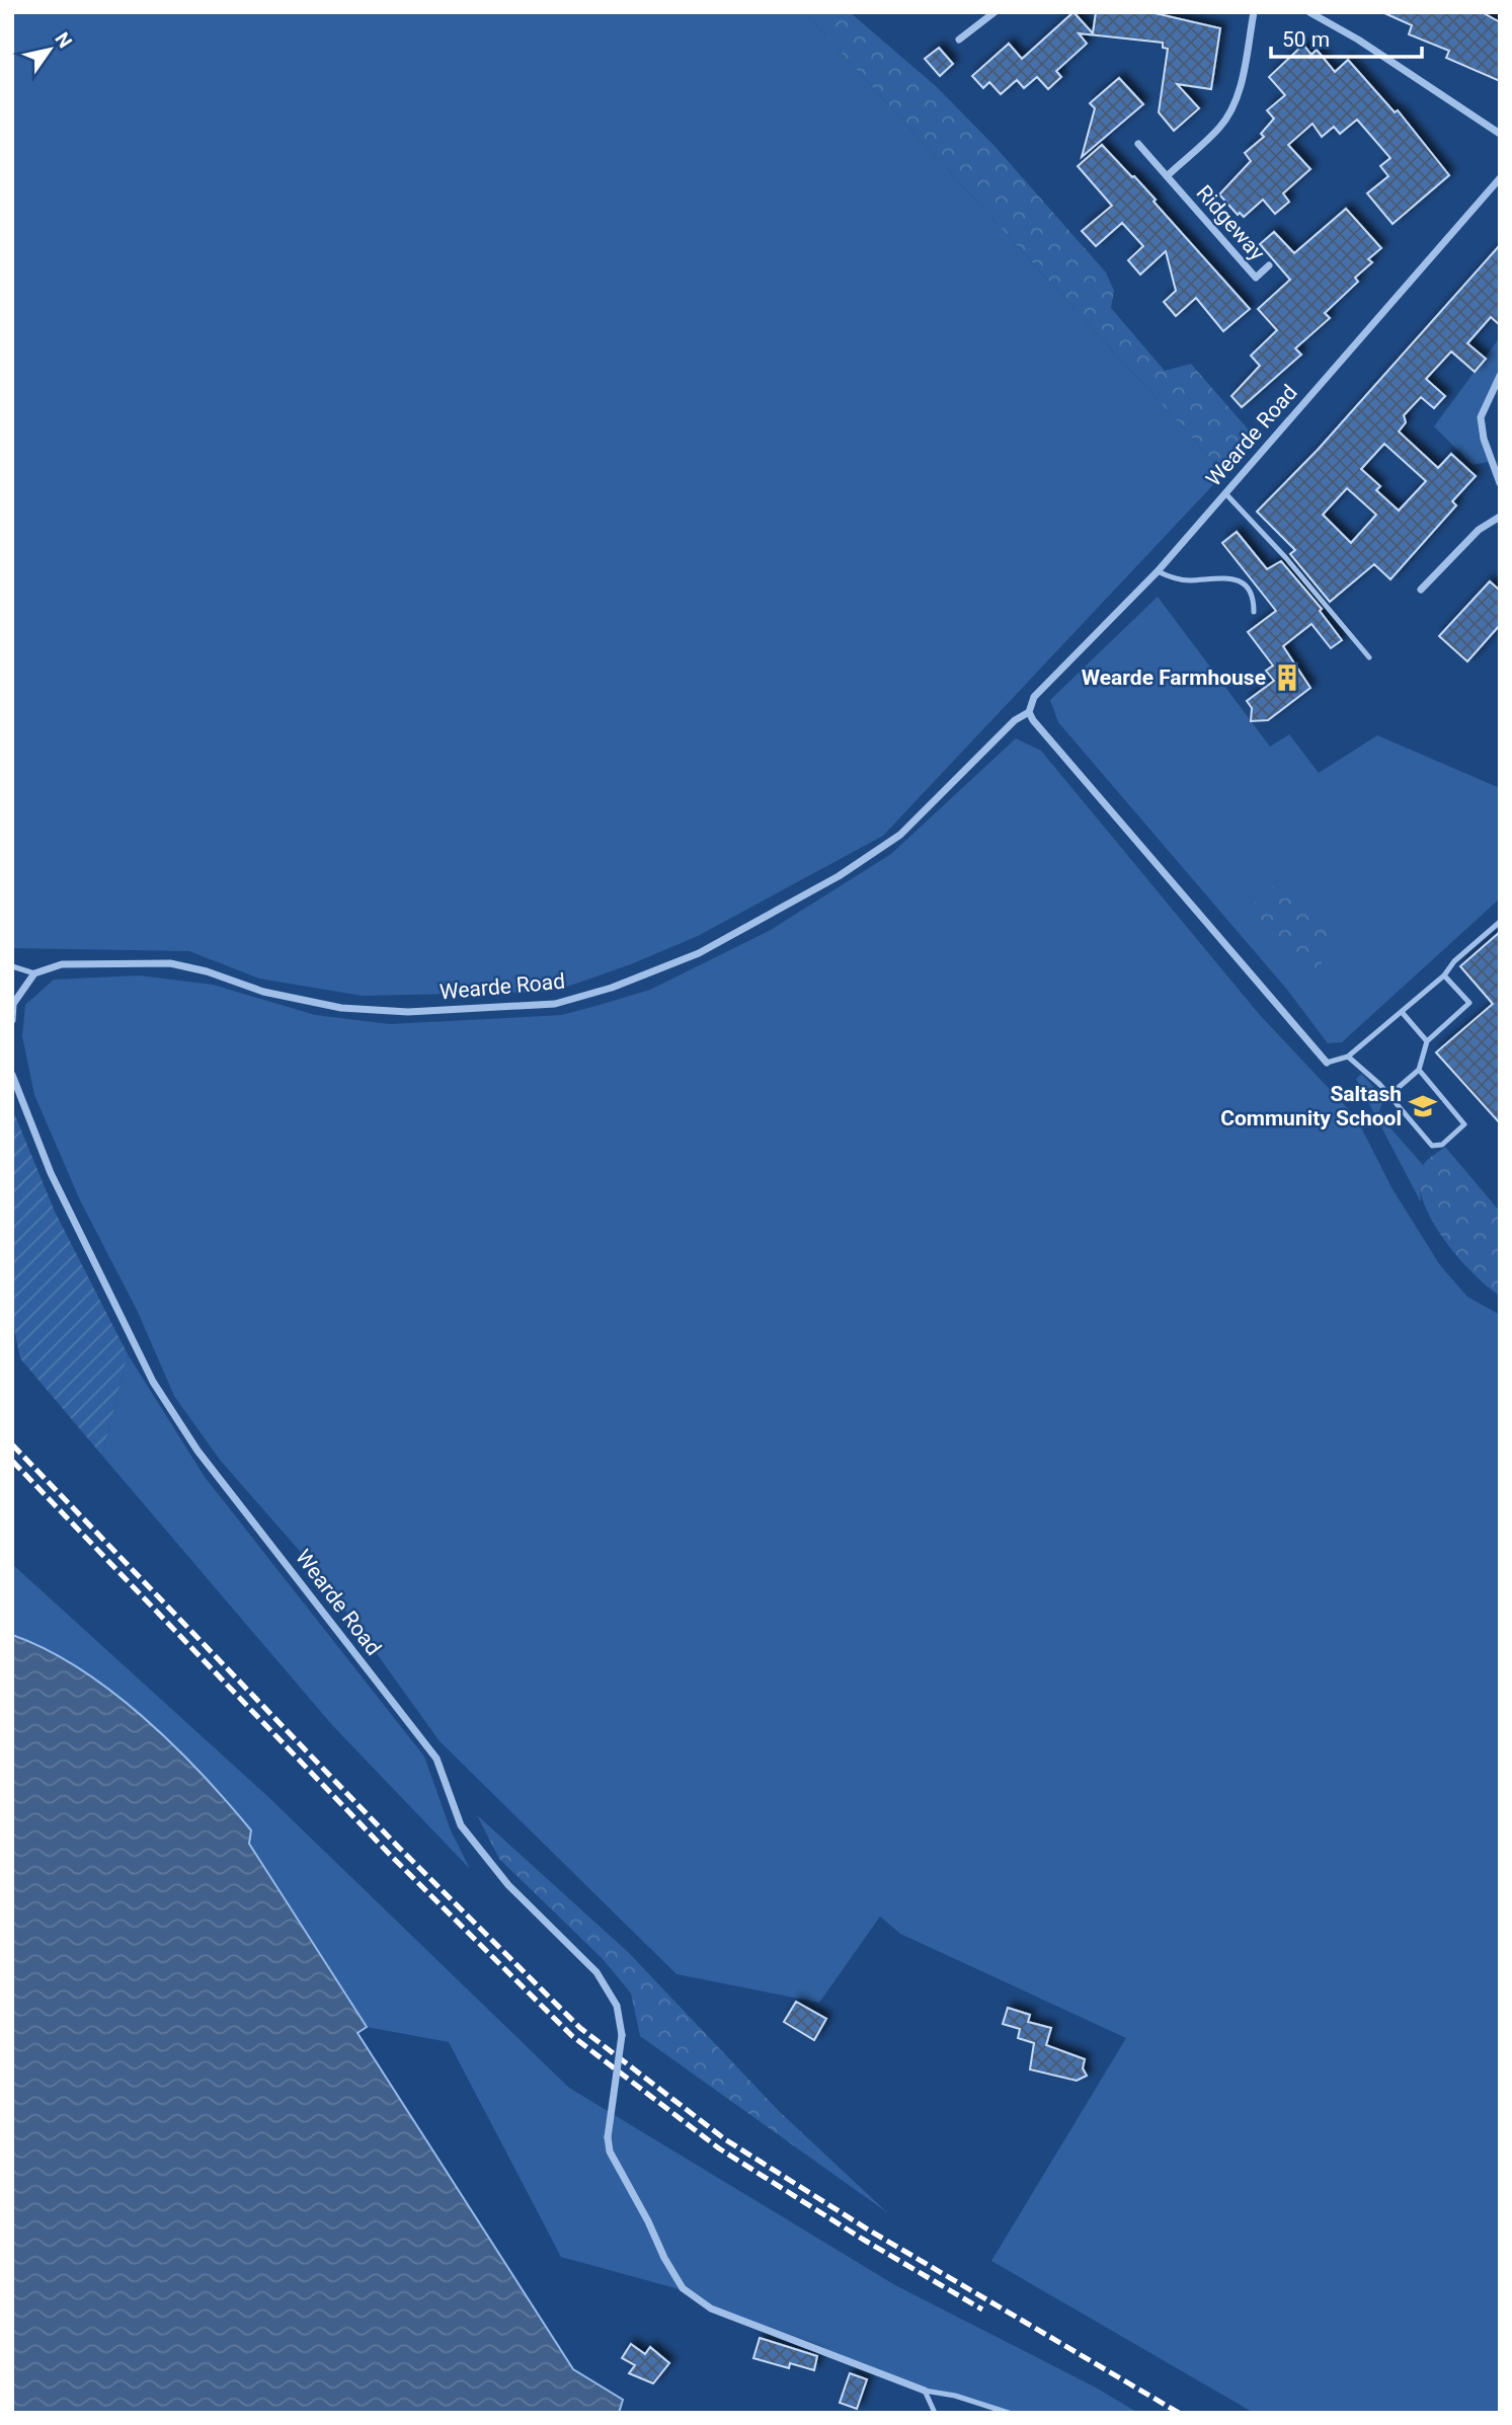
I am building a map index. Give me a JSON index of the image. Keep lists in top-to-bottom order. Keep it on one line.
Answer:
{"streets":{"street":["Ridgeway","Wearde Road"]},"places":{"building":["Wearde Farmhouse"],"school or university":["Saltash Community School"]},"scale_bar":"50 m","north":"top right"}
